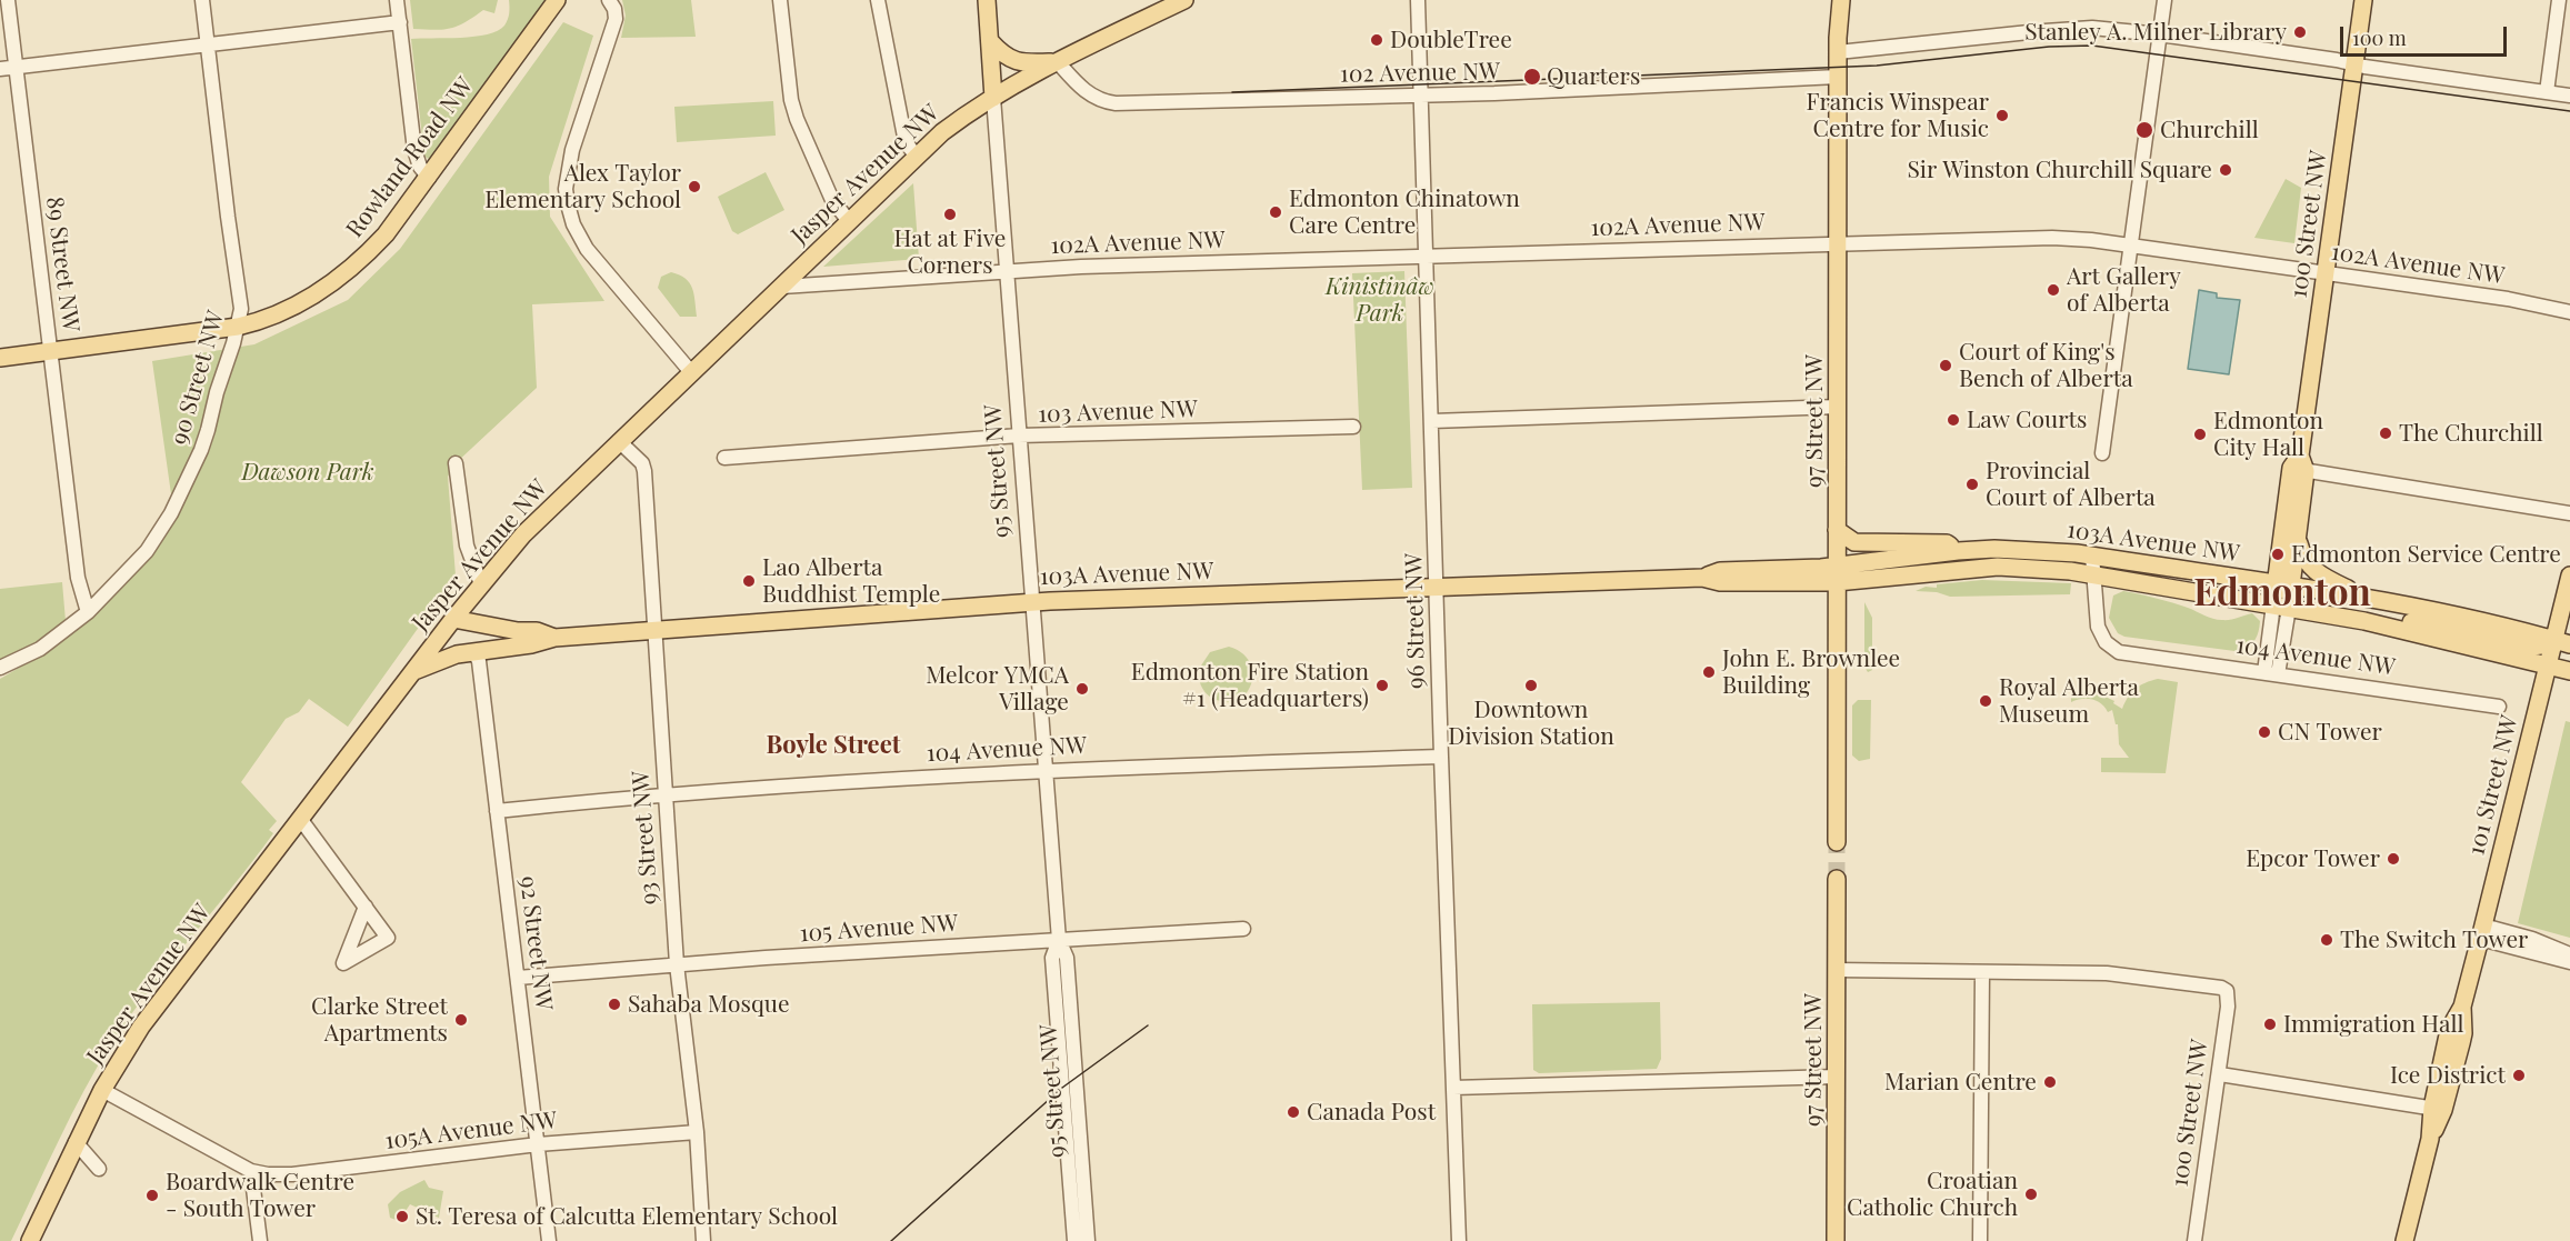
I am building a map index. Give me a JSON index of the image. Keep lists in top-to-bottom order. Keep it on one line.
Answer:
{"streets":{"main road":["Rowland Road NW","Jasper Avenue NW","100 Street NW","97 Street NW","95 Street NW","103A Avenue NW","101 Street NW"],"street":["102 Avenue NW","102A Avenue NW","89 Street NW","90 Street NW","103 Avenue NW","96 Street NW","104 Avenue NW","93 Street NW","105 Avenue NW","92 Street NW","105A Avenue NW"]},"crossings":[["102 Avenue NW","Jasper Avenue NW"],["102 Avenue NW","97 Street NW"],["102 Avenue NW","96 Street NW"],["Rowland Road NW","89 Street NW"],["Rowland Road NW","90 Street NW"],["Jasper Avenue NW","102A Avenue NW"],["Jasper Avenue NW","95 Street NW"],["Jasper Avenue NW","103A Avenue NW"],["Jasper Avenue NW","93 Street NW"],["100 Street NW","102A Avenue NW"],["100 Street NW","103A Avenue NW"],["100 Street NW","104 Avenue NW"],["102A Avenue NW","97 Street NW"],["102A Avenue NW","95 Street NW"],["102A Avenue NW","96 Street NW"],["89 Street NW","90 Street NW"],["103 Avenue NW","95 Street NW"],["97 Street NW","103A Avenue NW"],["95 Street NW","103A Avenue NW"],["95 Street NW","104 Avenue NW"],["95 Street NW","105 Avenue NW"],["103A Avenue NW","96 Street NW"],["103A Avenue NW","104 Avenue NW"],["103A Avenue NW","101 Street NW"],["103A Avenue NW","93 Street NW"],["103A Avenue NW","92 Street NW"],["96 Street NW","104 Avenue NW"],["104 Avenue NW","93 Street NW"],["104 Avenue NW","92 Street NW"],["93 Street NW","105 Avenue NW"],["93 Street NW","105A Avenue NW"],["105 Avenue NW","92 Street NW"],["92 Street NW","105A Avenue NW"]],"districts":["Edmonton","Boyle Street"],"parks":["Kinistinâw Park","Dawson Park"],"places":["Stanley A. Milner Library","DoubleTree","Quarters","Francis Winspear Centre for Music","Churchill","Sir Winston Churchill Square","Alex Taylor Elementary School","Edmonton Chinatown Care Centre","Hat at Five Corners","Art Gallery of Alberta","Court of King's Bench of Alberta","Law Courts","The Churchill","Edmonton City Hall","Provincial Court of Alberta","Edmonton Service Centre","Lao Alberta Buddhist Temple","John E. Brownlee Building","Edmonton Fire Station #1 (Headquarters)","Downtown Division Station","Melcor YMCA Village","Royal Alberta Museum","CN Tower","Epcor Tower","The Switch Tower","Sahaba Mosque","Clarke Street Apartments","Immigration Hall","Ice District","Marian Centre","Canada Post","Croatian Catholic Church","Boardwalk Centre - South Tower","St. Teresa of Calcutta Elementary School"],"scale_bar":"100 m"}
